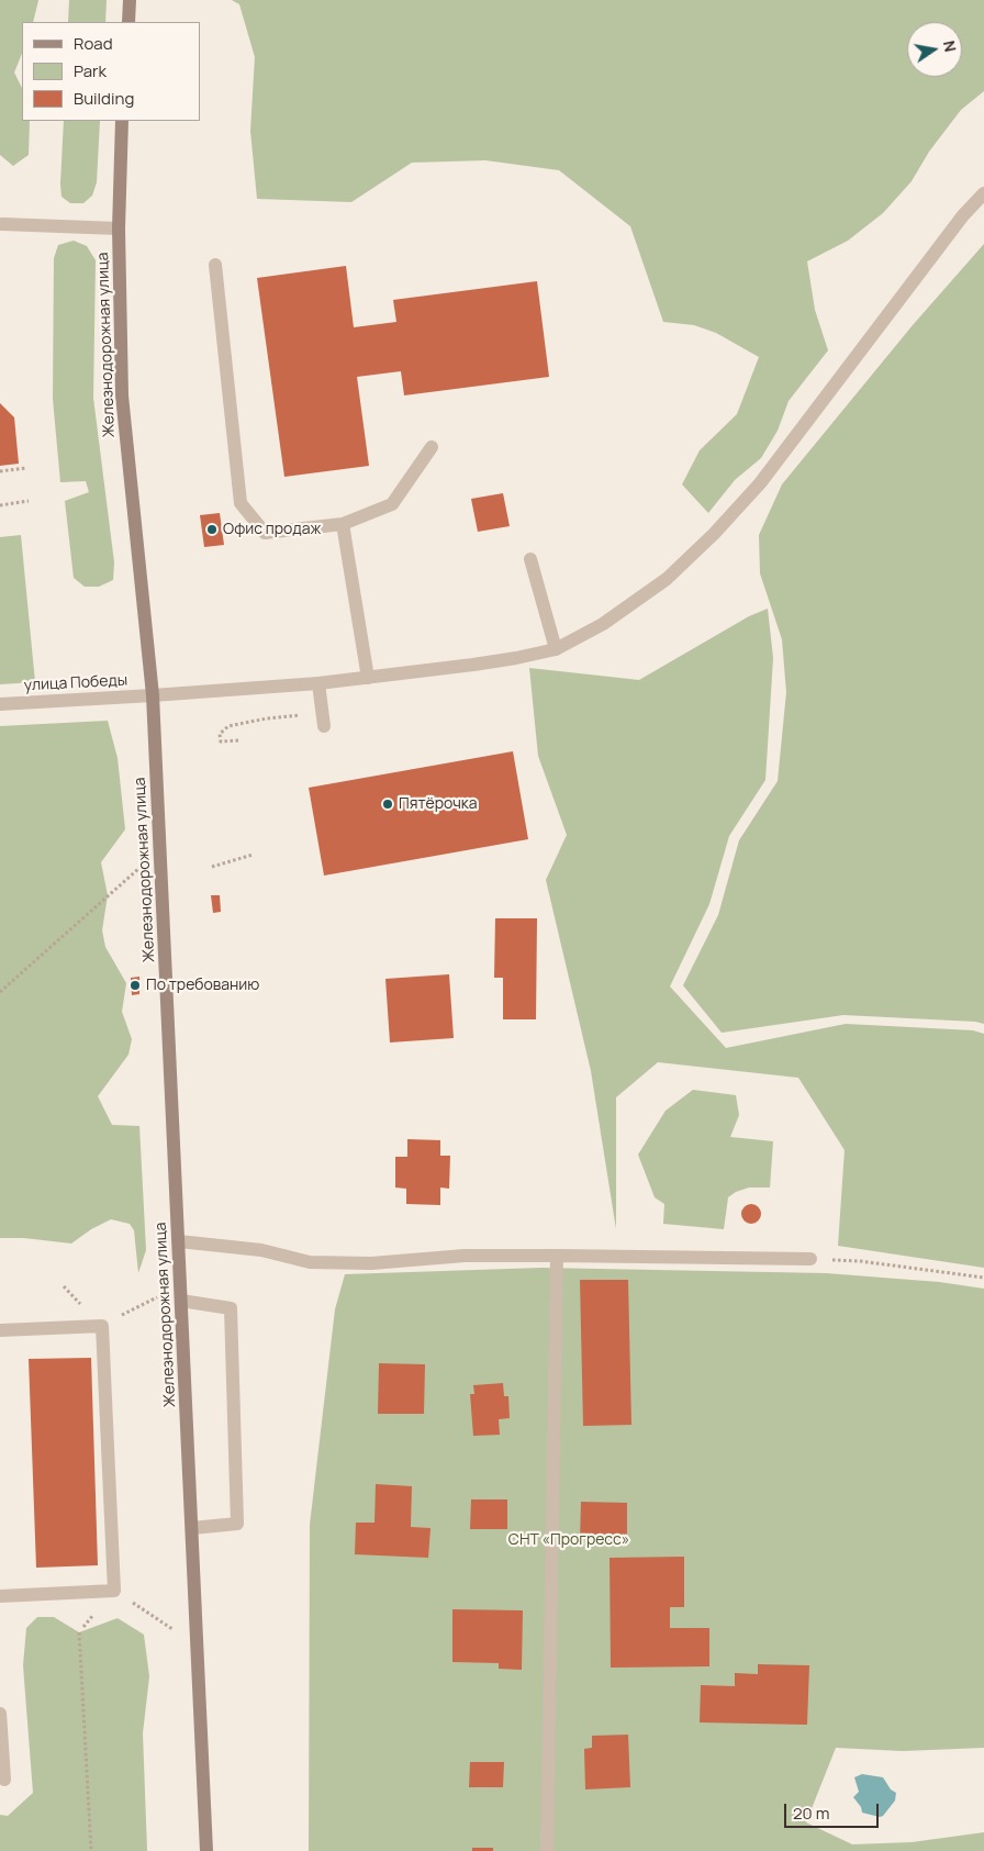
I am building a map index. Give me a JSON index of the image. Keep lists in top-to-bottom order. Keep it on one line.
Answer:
{"streets":{"main road":["Железнодорожная улица"],"street":["улица Победы"]},"crossings":[["Железнодорожная улица","улица Победы"]],"parks":["СНТ «Прогресс»"],"places":["Офис продаж","Пятёрочка","По требованию"],"legend":["Road","Park","Building"],"scale_bar":"20 m","north":"right"}
